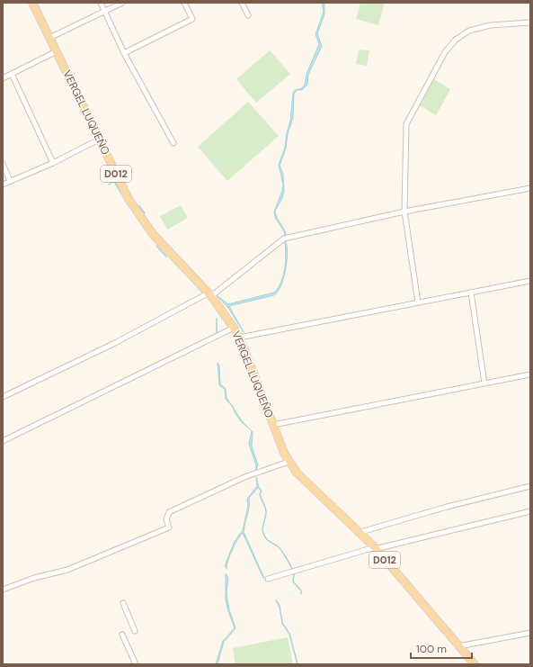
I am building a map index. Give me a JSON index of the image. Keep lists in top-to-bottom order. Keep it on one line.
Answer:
{"streets":{"main road":["VERGEL LUQUEÑO","D012"]},"scale_bar":"100 m"}
